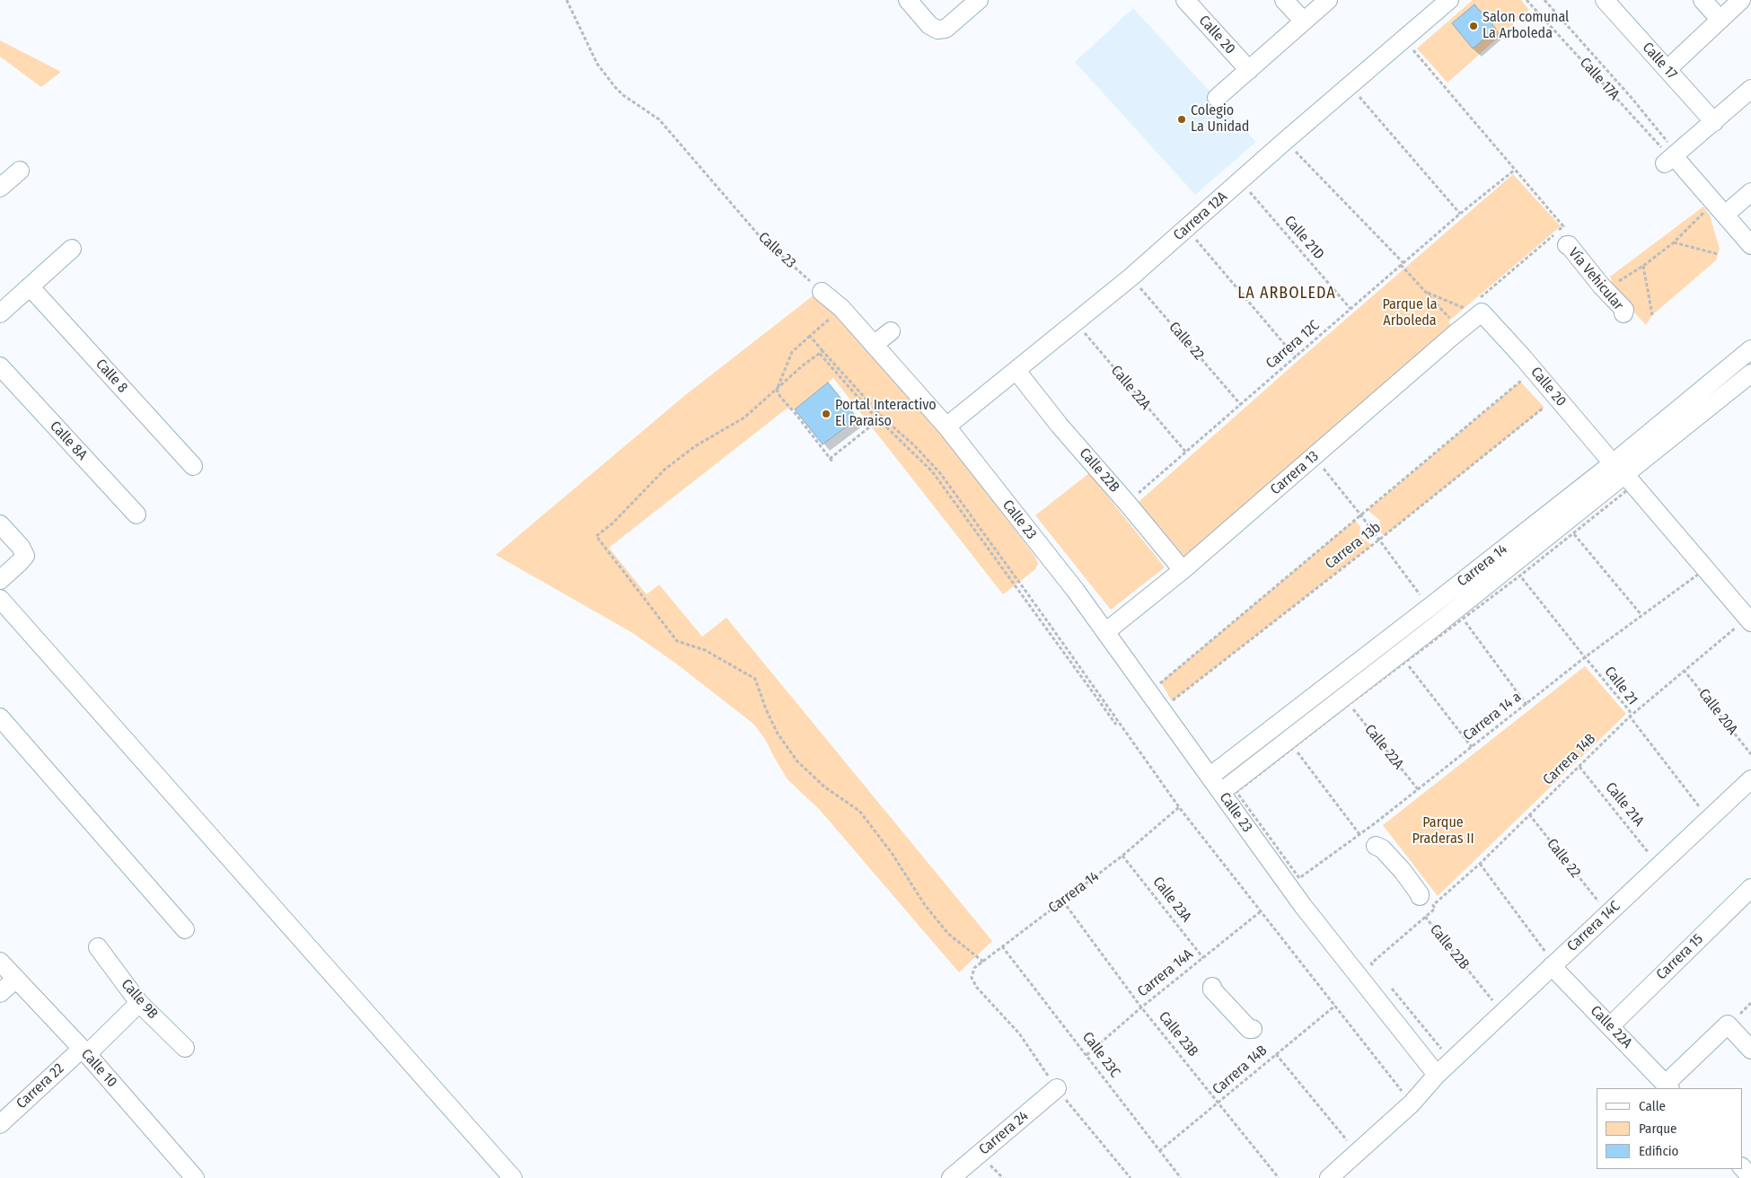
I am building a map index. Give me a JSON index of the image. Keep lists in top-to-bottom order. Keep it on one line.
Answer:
{"streets":{"street":["Calle 20","Calle 17","Carrera 12A","Calle 23","Vía Vehicular","Calle 8","Calle 22A","Calle 8A","Calle 22B","Carrera 13","Carrera 14","Carrera 14C","Carrera 15","Calle 9B","Calle 10","Carrera 22","Carrera 24"],"path":["Calle 17A","Calle 21D","Calle 22","Carrera 12C","Carrera 13b","Calle 21","Calle 20A","Carrera 14 a","Carrera 14B","Calle 21A","Calle 23A","Carrera 14A","Calle 23B","Calle 23C"]},"crossings":[["Calle 20","Carrera 13"],["Calle 20","Carrera 13b"],["Calle 20","Carrera 14"],["Calle 20","Carrera 14B"],["Carrera 12A","Calle 21D"],["Carrera 12A","Calle 23"],["Carrera 12A","Calle 22"],["Carrera 12A","Calle 22A"],["Carrera 12A","Calle 22B"],["Calle 21D","Carrera 12C"],["Calle 23","Carrera 13"],["Calle 23","Carrera 13b"],["Calle 23","Carrera 14"],["Calle 23","Carrera 14C"],["Calle 22","Carrera 12C"],["Calle 22","Carrera 14B"],["Carrera 12C","Calle 22A"],["Carrera 12C","Calle 22B"],["Calle 22A","Carrera 14 a"],["Calle 22A","Carrera 14C"],["Calle 22A","Carrera 15"],["Calle 22B","Carrera 13"],["Calle 22B","Carrera 14B"],["Calle 22B","Carrera 14C"],["Carrera 14","Calle 23A"],["Carrera 14","Calle 23B"],["Carrera 14","Calle 23C"],["Calle 21","Carrera 14 a"],["Calle 21","Carrera 14B"],["Calle 20A","Carrera 14B"],["Carrera 14B","Calle 21A"],["Carrera 14B","Calle 23B"],["Carrera 14B","Calle 23C"],["Calle 23A","Carrera 14A"],["Carrera 14A","Calle 23B"],["Carrera 14A","Calle 23C"],["Calle 9B","Carrera 22"],["Calle 10","Carrera 22"]],"districts":["LA ARBOLEDA"],"parks":["Parque la Arboleda","Parque Praderas II"],"places":["Salon comunal La Arboleda","Colegio La Unidad","Portal Interactivo El Paraiso"],"legend":["Calle","Parque","Edificio"]}
